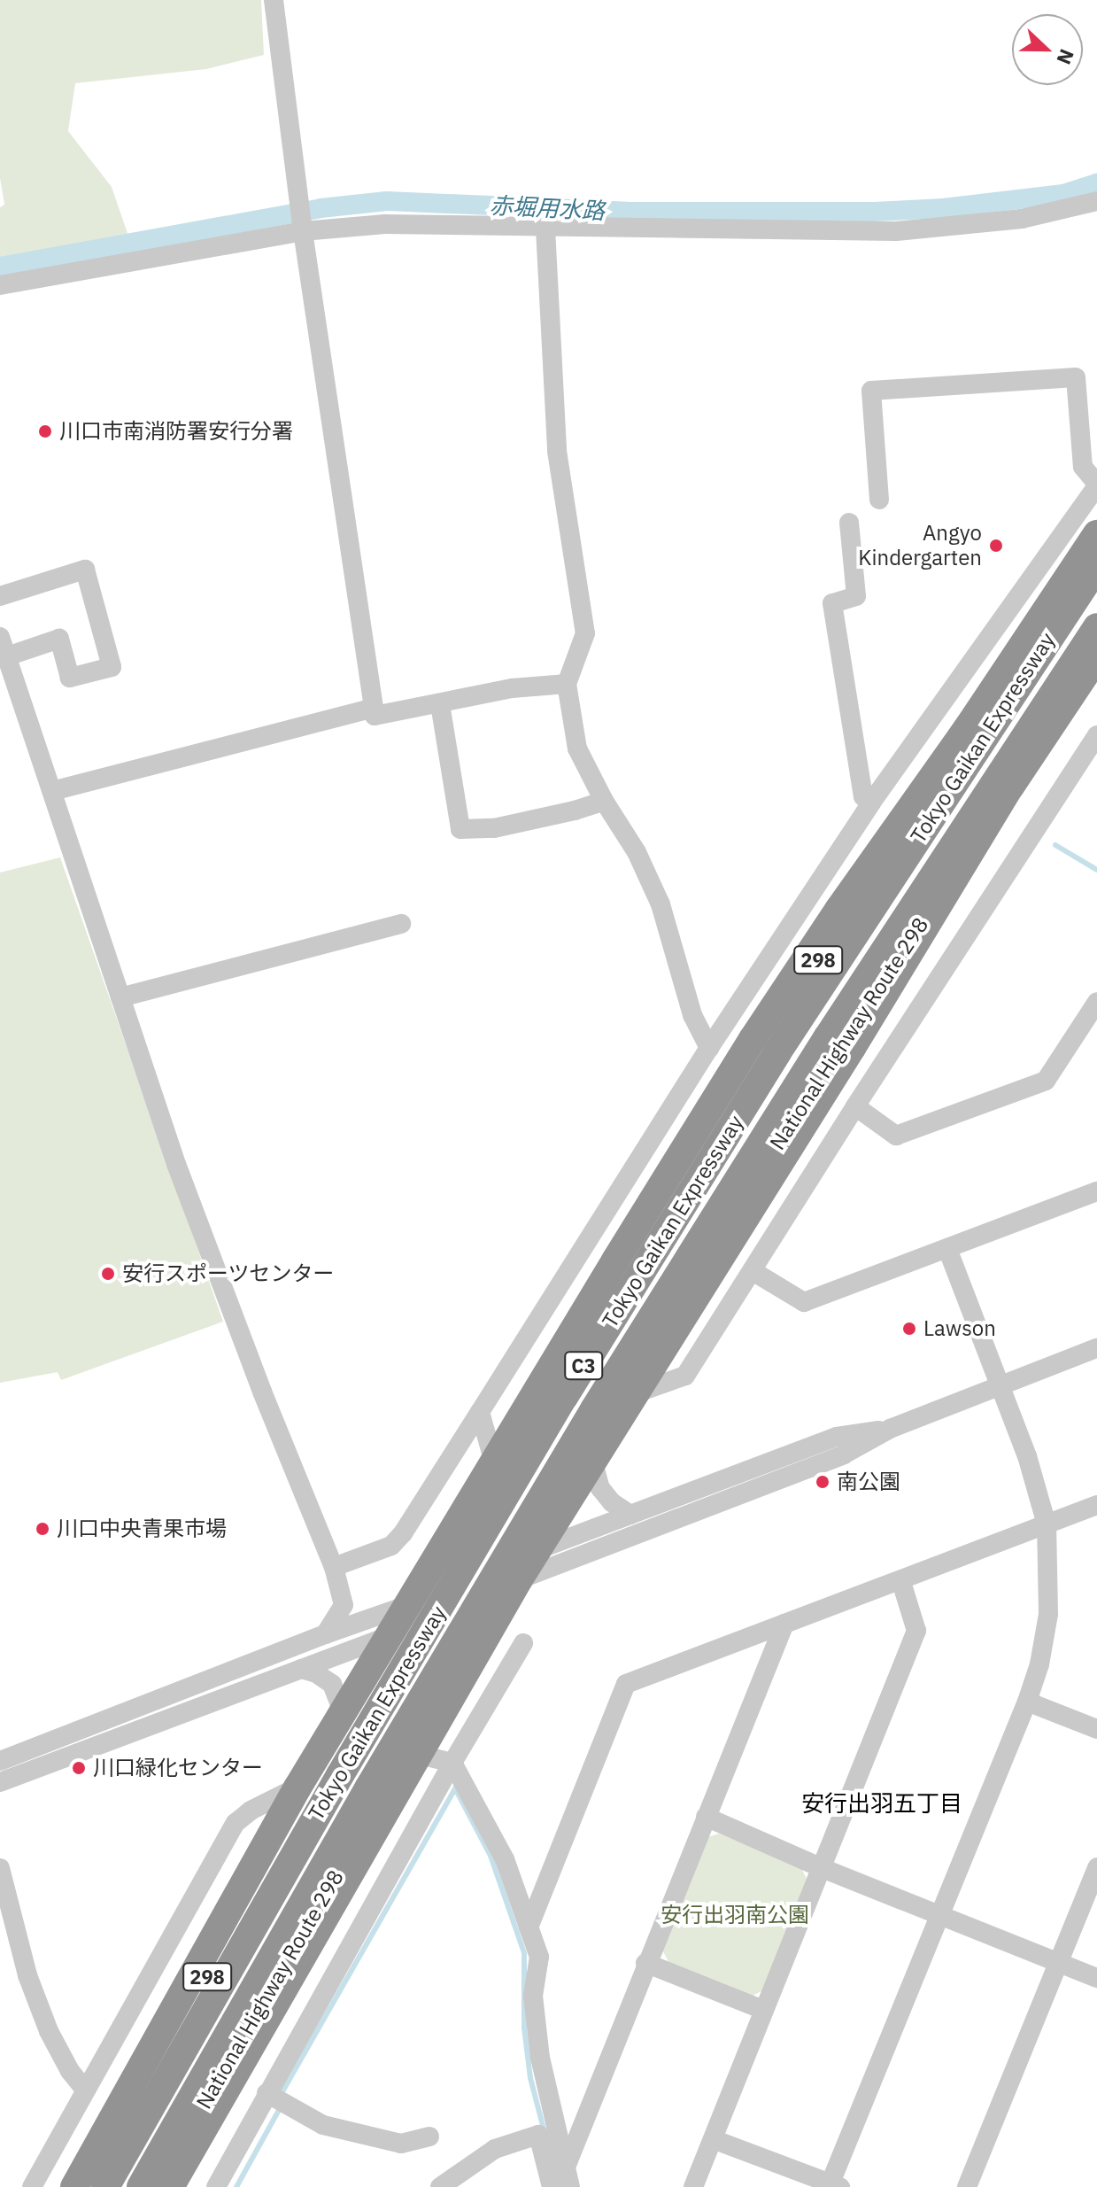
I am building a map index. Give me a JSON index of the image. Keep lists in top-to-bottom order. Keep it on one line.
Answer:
{"streets":{"highway":["Tokyo Gaikan Expressway","298","National Highway Route 298","C3"]},"districts":["安行出羽五丁目"],"water":["赤堀用水路"],"parks":["安行出羽南公園"],"places":["川口市南消防署安行分署","Angyo Kindergarten","安行スポーツセンター","Lawson","南公園","川口中央青果市場","川口緑化センター"],"north":"right"}
